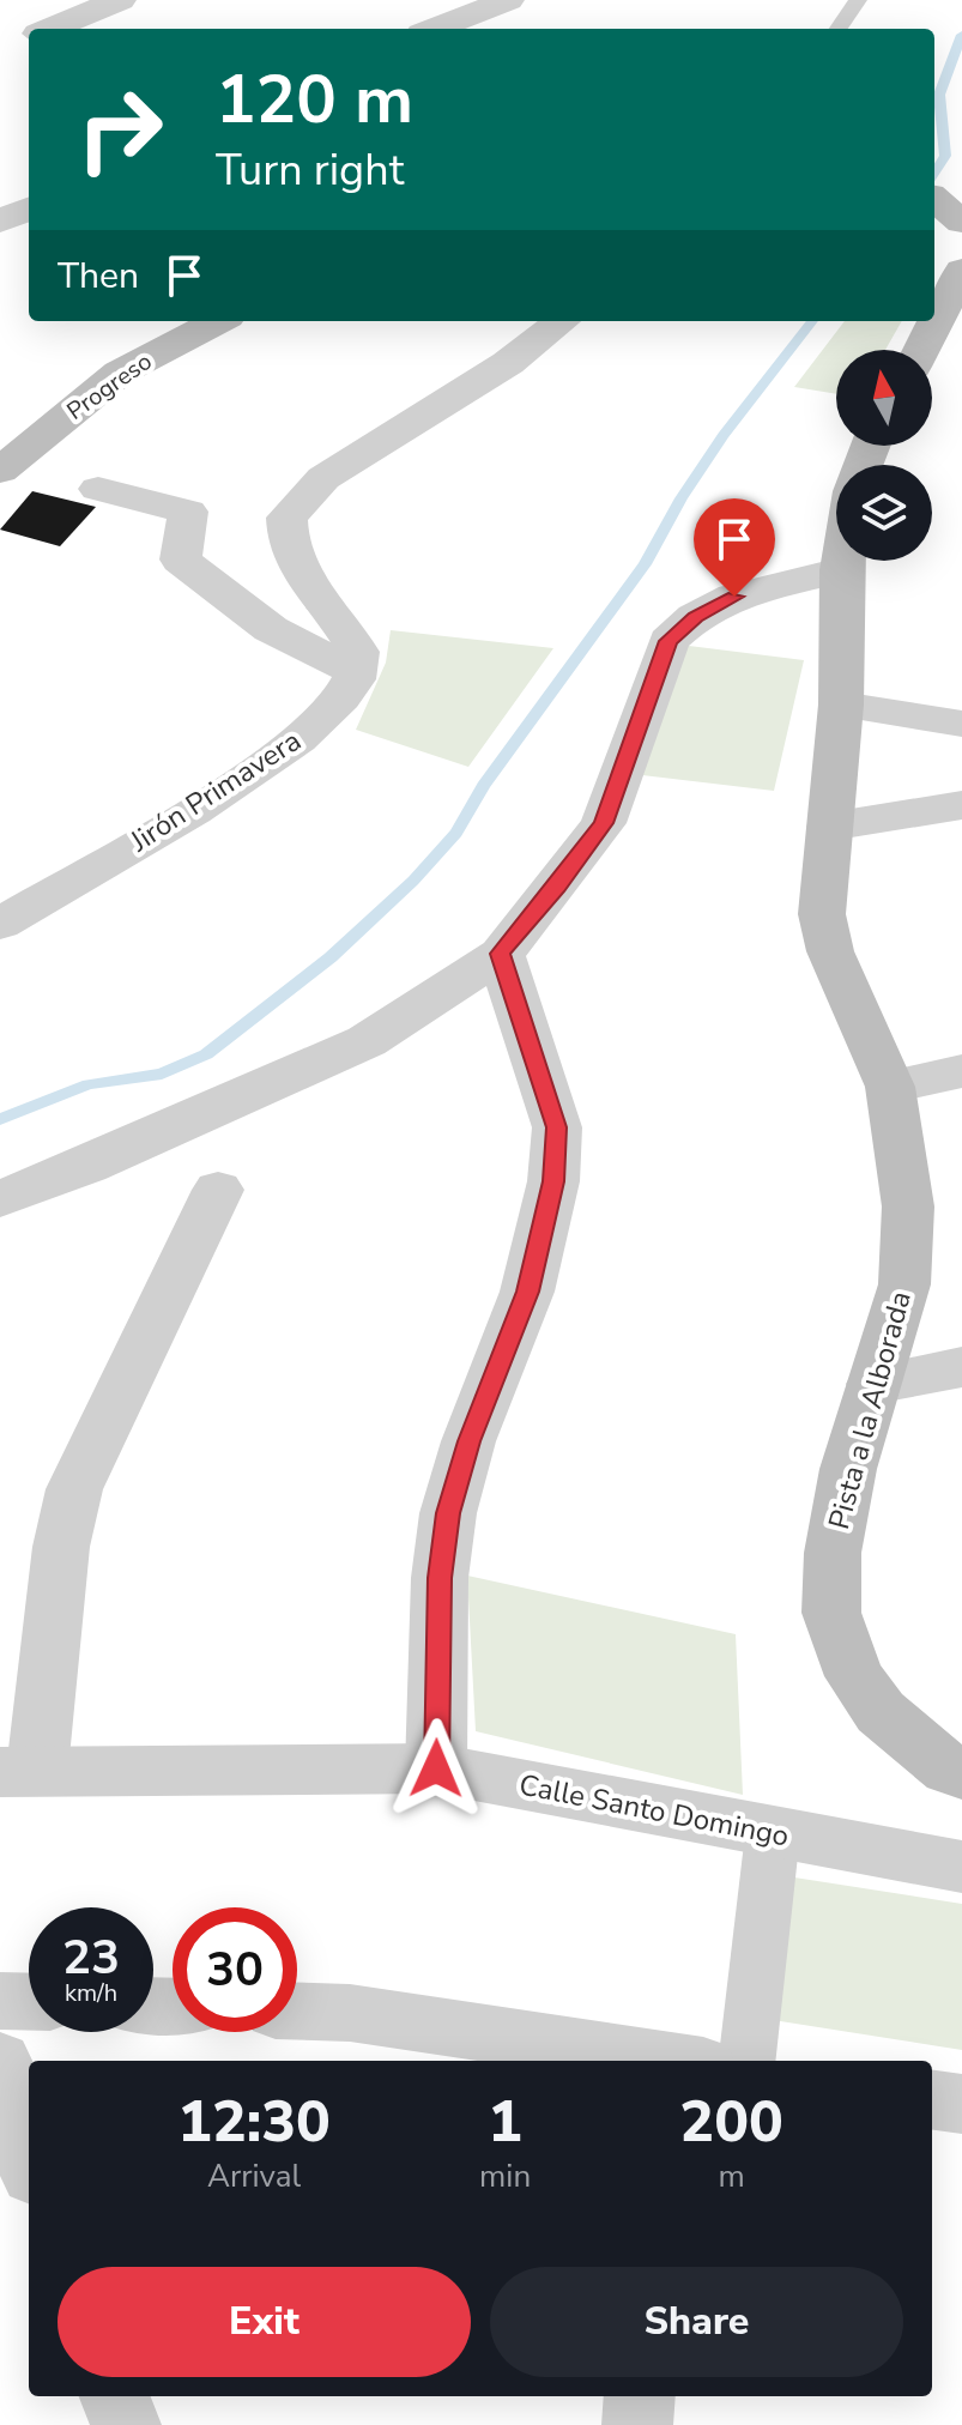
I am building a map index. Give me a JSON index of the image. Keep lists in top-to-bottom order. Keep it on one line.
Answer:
{"streets":{"main road":["Progreso","Pista a la Alborada"],"street":["Jirón Primavera","Calle Santo Domingo"]},"north":"top","page":{"turn":["120 m","Turn right"],"then":"Then","speed":"23 km/h","limit":"30","eta":["12:30","Arrival","1","min","200","m"],"buttons":["Exit","Share"]}}
